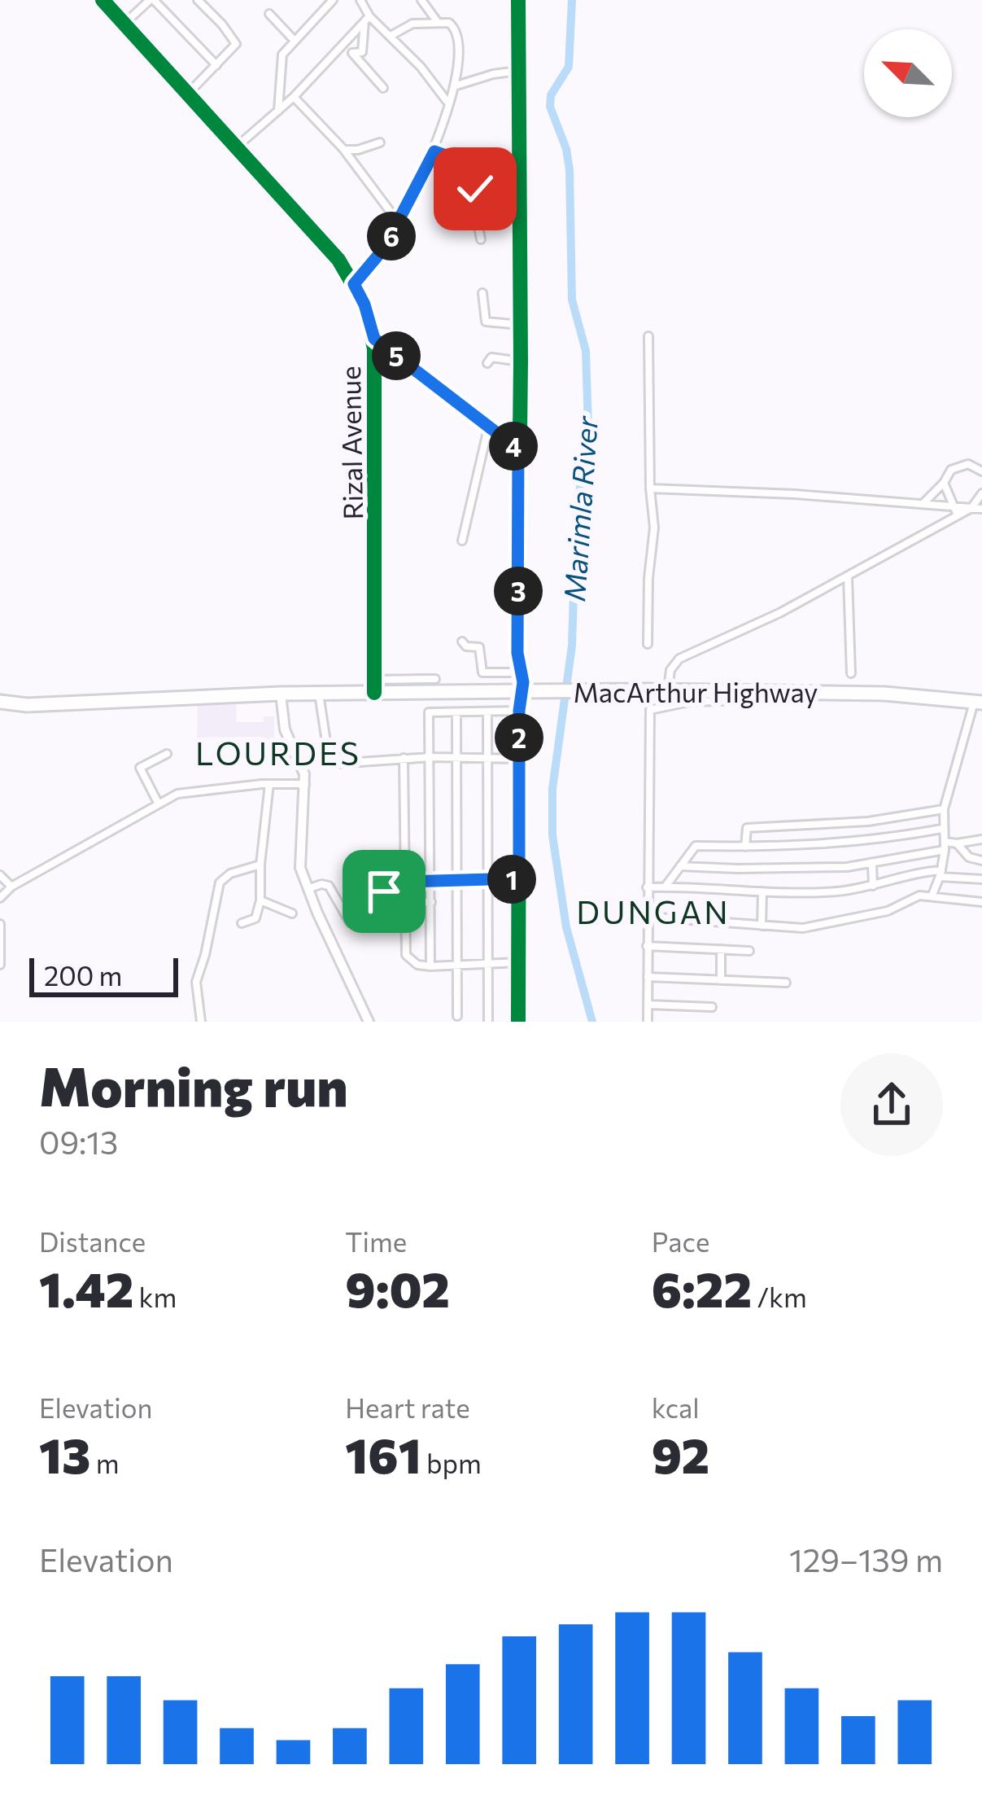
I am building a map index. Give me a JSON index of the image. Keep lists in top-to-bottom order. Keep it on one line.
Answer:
{"streets":{"highway":["MacArthur Highway"],"street":["Rizal Avenue"]},"crossings":[["Rizal Avenue","MacArthur Highway"]],"districts":["LOURDES","DUNGAN"],"water":["Marimla River"],"scale_bar":"200 m","north":"top left","page":{"pins":["6","5","4","3","2","1"],"scale":"200 m","heading":["Morning run","09:13"],"stats":[["Distance","1.42 km"],["Time","9:02"],["Pace","6:22 /km"],["Elevation","13 m"],["Heart rate","161 bpm"],["kcal","92"]],"chart":["Elevation","129–139 m"]}}
